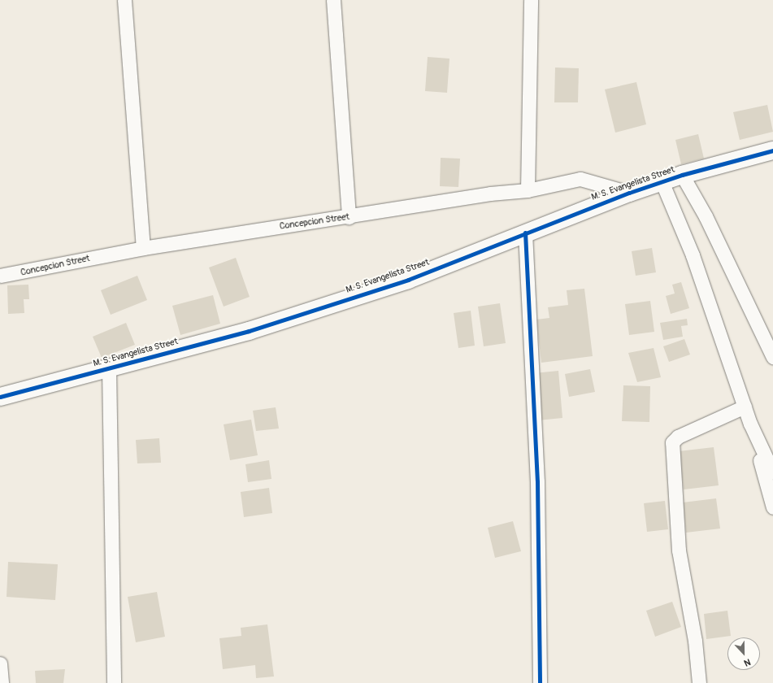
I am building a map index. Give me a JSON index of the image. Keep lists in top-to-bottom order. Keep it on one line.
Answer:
{"streets":{"street":["M. S. Evangelista Street","Concepcion Street"]},"crossings":[["M. S. Evangelista Street","Concepcion Street"]],"north":"bottom"}
